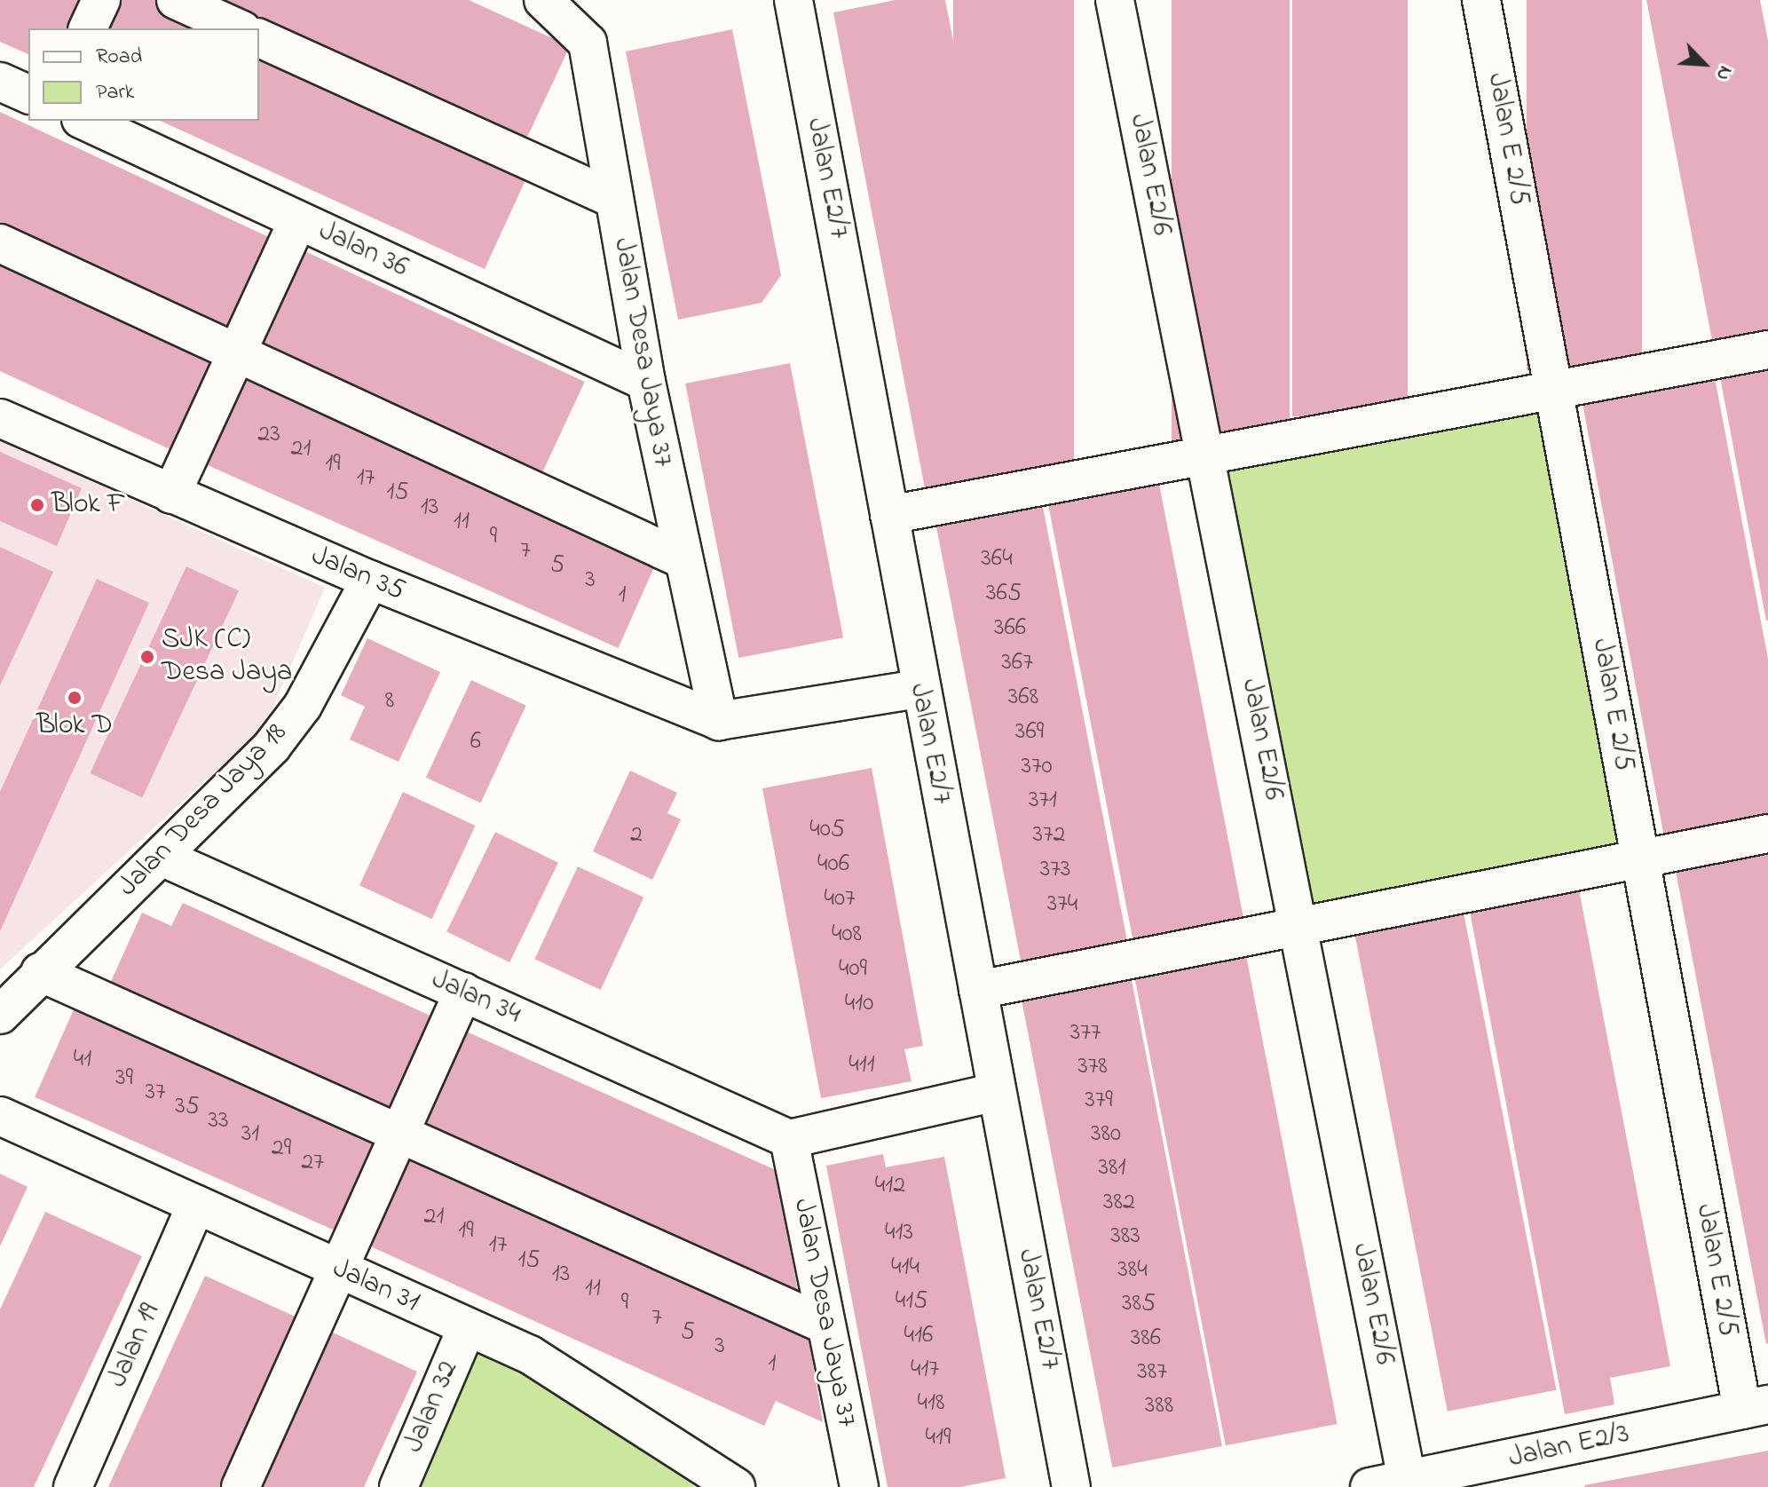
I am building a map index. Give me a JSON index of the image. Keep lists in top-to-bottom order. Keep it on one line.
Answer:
{"streets":{"street":["Jalan E 2/5","Jalan E2/6","Jalan E2/7","Jalan 36","Jalan Desa Jaya 37","Jalan 35","Jalan Desa Jaya 18","Jalan 34","Jalan 31","Jalan 19","Jalan 32","Jalan E2/3"]},"crossings":[["Jalan E 2/5","Jalan E2/3"],["Jalan E2/6","Jalan E2/3"],["Jalan 36","Jalan Desa Jaya 37"],["Jalan Desa Jaya 37","Jalan 35"],["Jalan Desa Jaya 37","Jalan 34"],["Jalan 35","Jalan Desa Jaya 18"],["Jalan Desa Jaya 18","Jalan 34"],["Jalan 31","Jalan 19"],["Jalan 31","Jalan 32"]],"places":["Blok F","SJK (C) Desa Jaya","Blok D"],"house_numbers":["23","21","19","17","15","13","11","9","7","364","5","3","365","1","366","367","368","8","369","6","370","371","405","2","372","406","373","407","374","408","409","410","377","41","411","378","39","37","379","35","33","31","380","29","27","381","412","382","21","19","413","383","17","15","414","384","13","11","415","9","385","7","5","416","386","3","1","417","387","418","388","419"],"legend":["Road","Park"],"north":"bottom right"}
